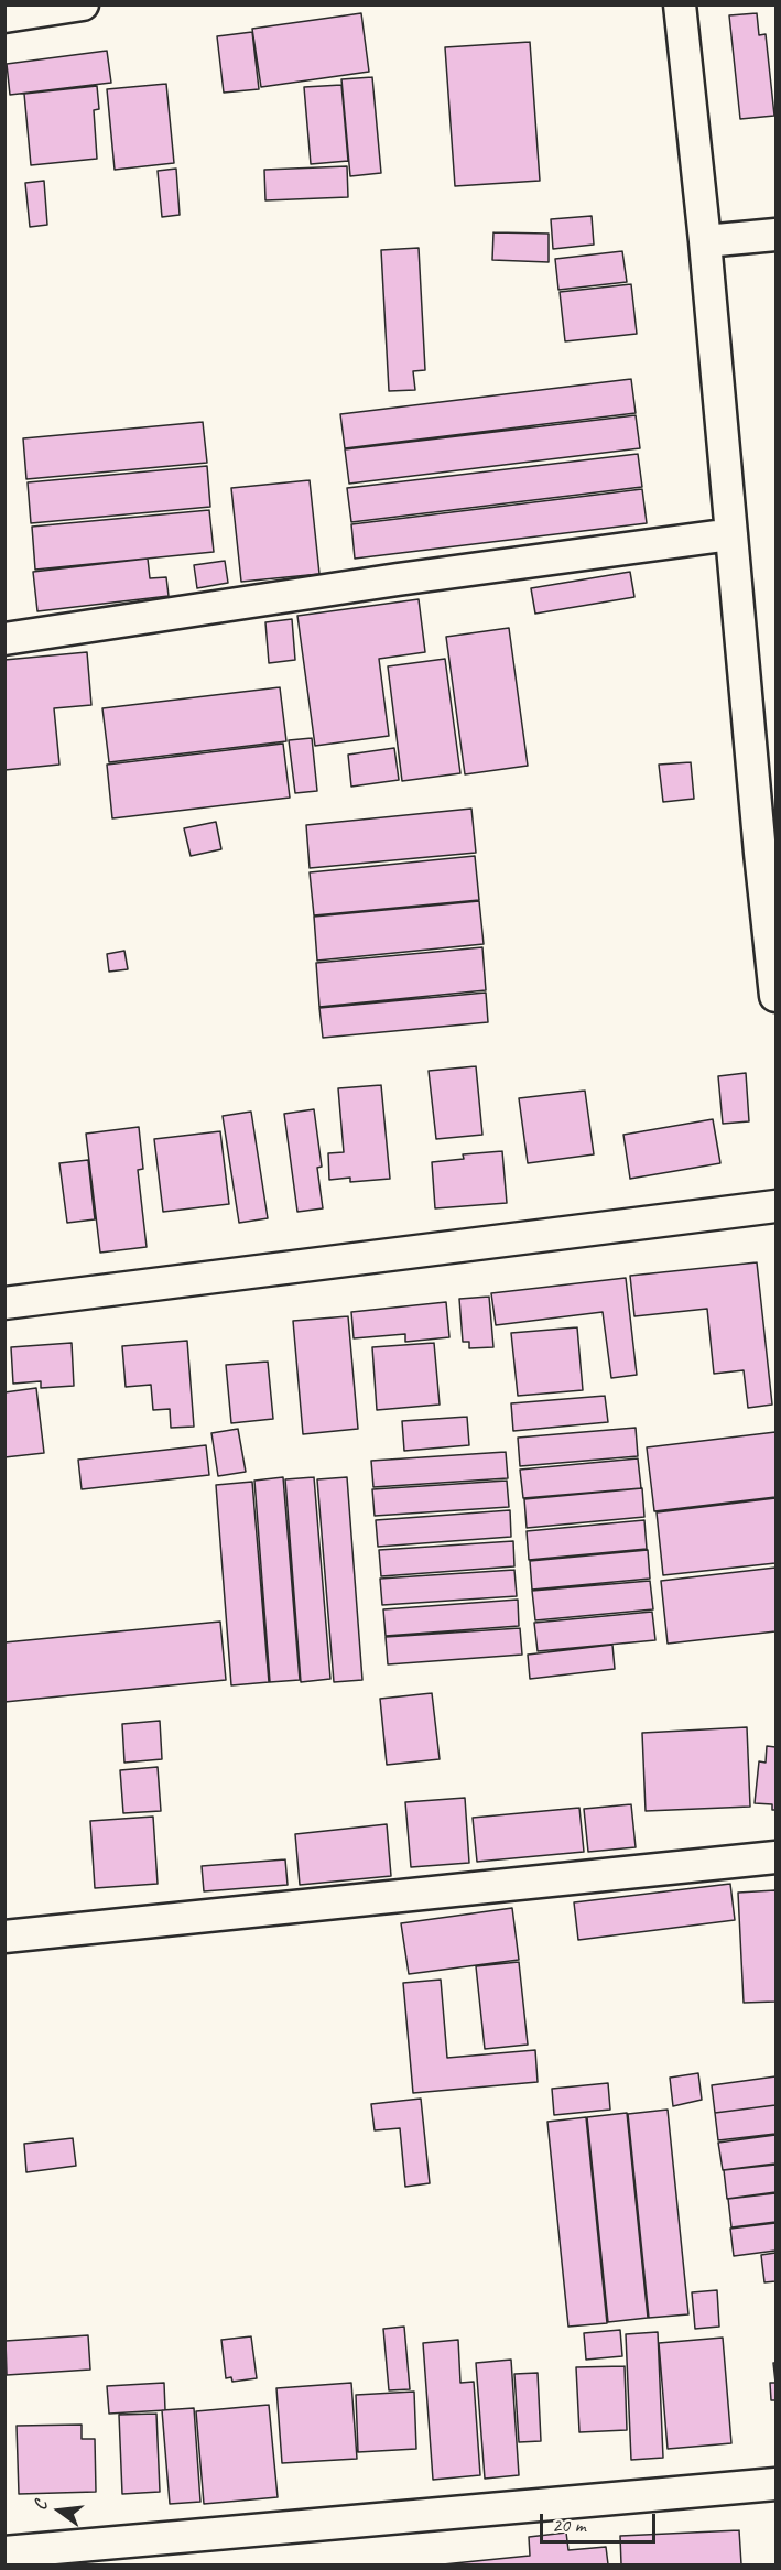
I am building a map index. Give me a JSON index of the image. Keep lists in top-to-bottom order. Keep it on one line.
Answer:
{"scale_bar":"20 m","north":"left"}
